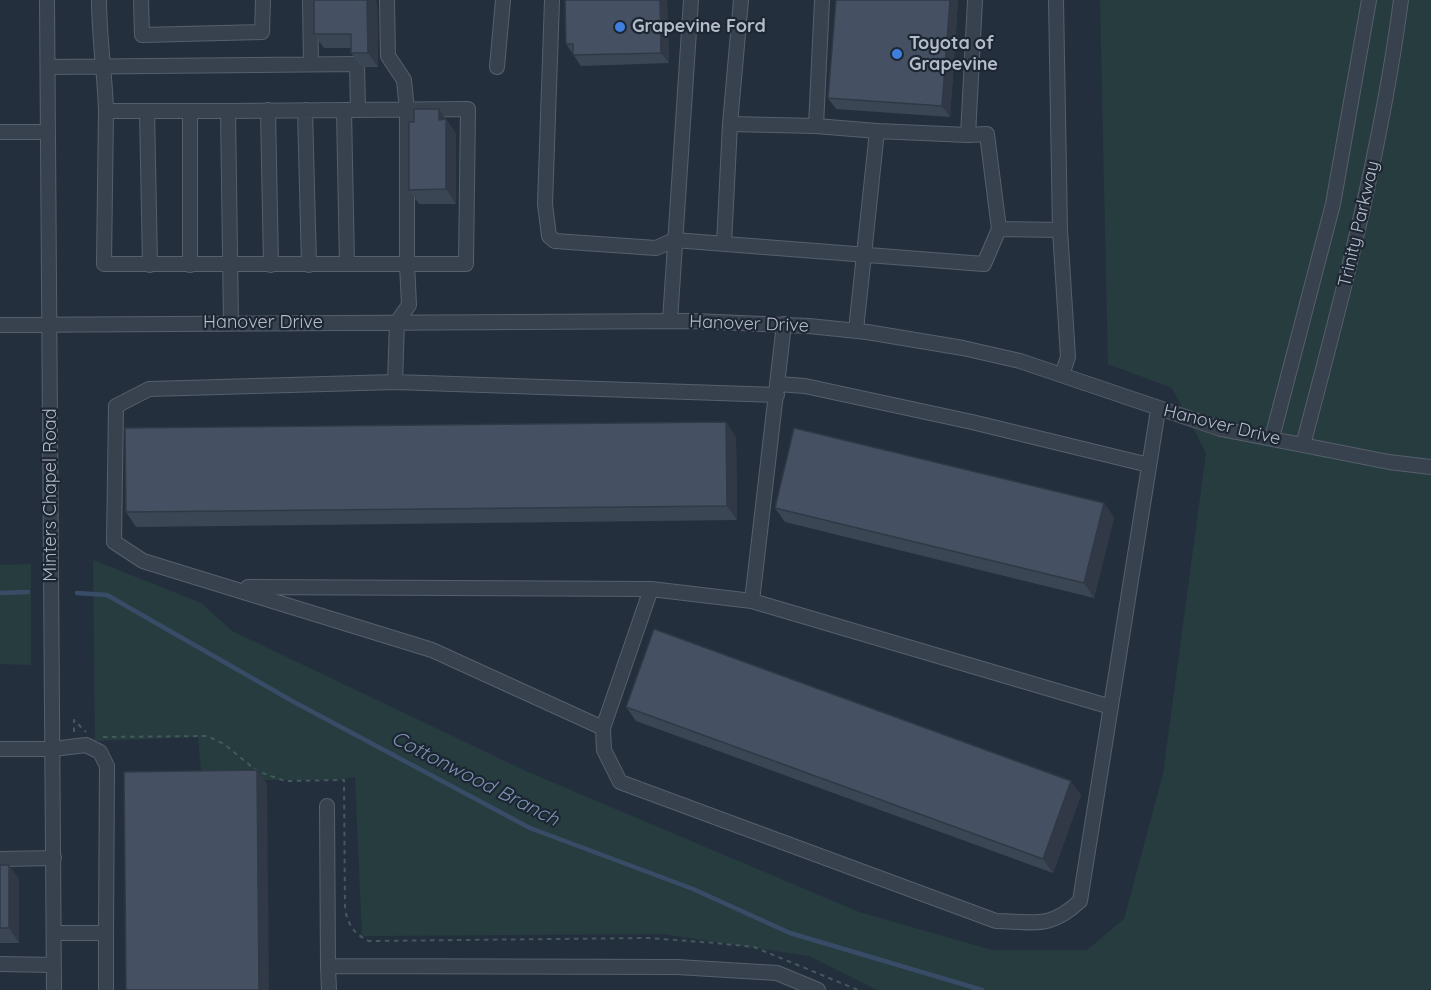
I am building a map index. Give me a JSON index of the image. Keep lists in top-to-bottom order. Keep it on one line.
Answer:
{"streets":{"street":["Trinity Parkway","Hanover Drive","Minters Chapel Road"]},"crossings":[["Trinity Parkway","Hanover Drive"],["Hanover Drive","Minters Chapel Road"]],"water":["Cottonwood Branch"],"places":["Grapevine Ford","Toyota of Grapevine"]}
